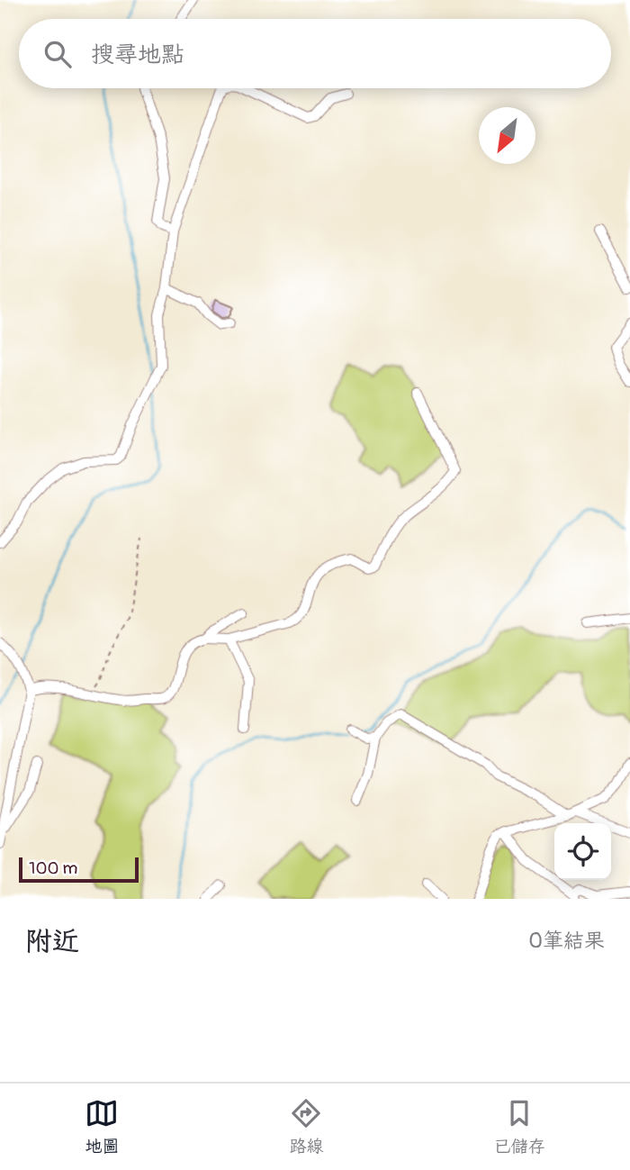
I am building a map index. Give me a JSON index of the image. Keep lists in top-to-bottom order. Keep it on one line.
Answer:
{"scale_bar":"100 m","north":"bottom left","page":{"search":"搜尋地點","scale":"100 m","heading":["附近","0筆結果"],"nav":["地圖","路線","已儲存"]}}
